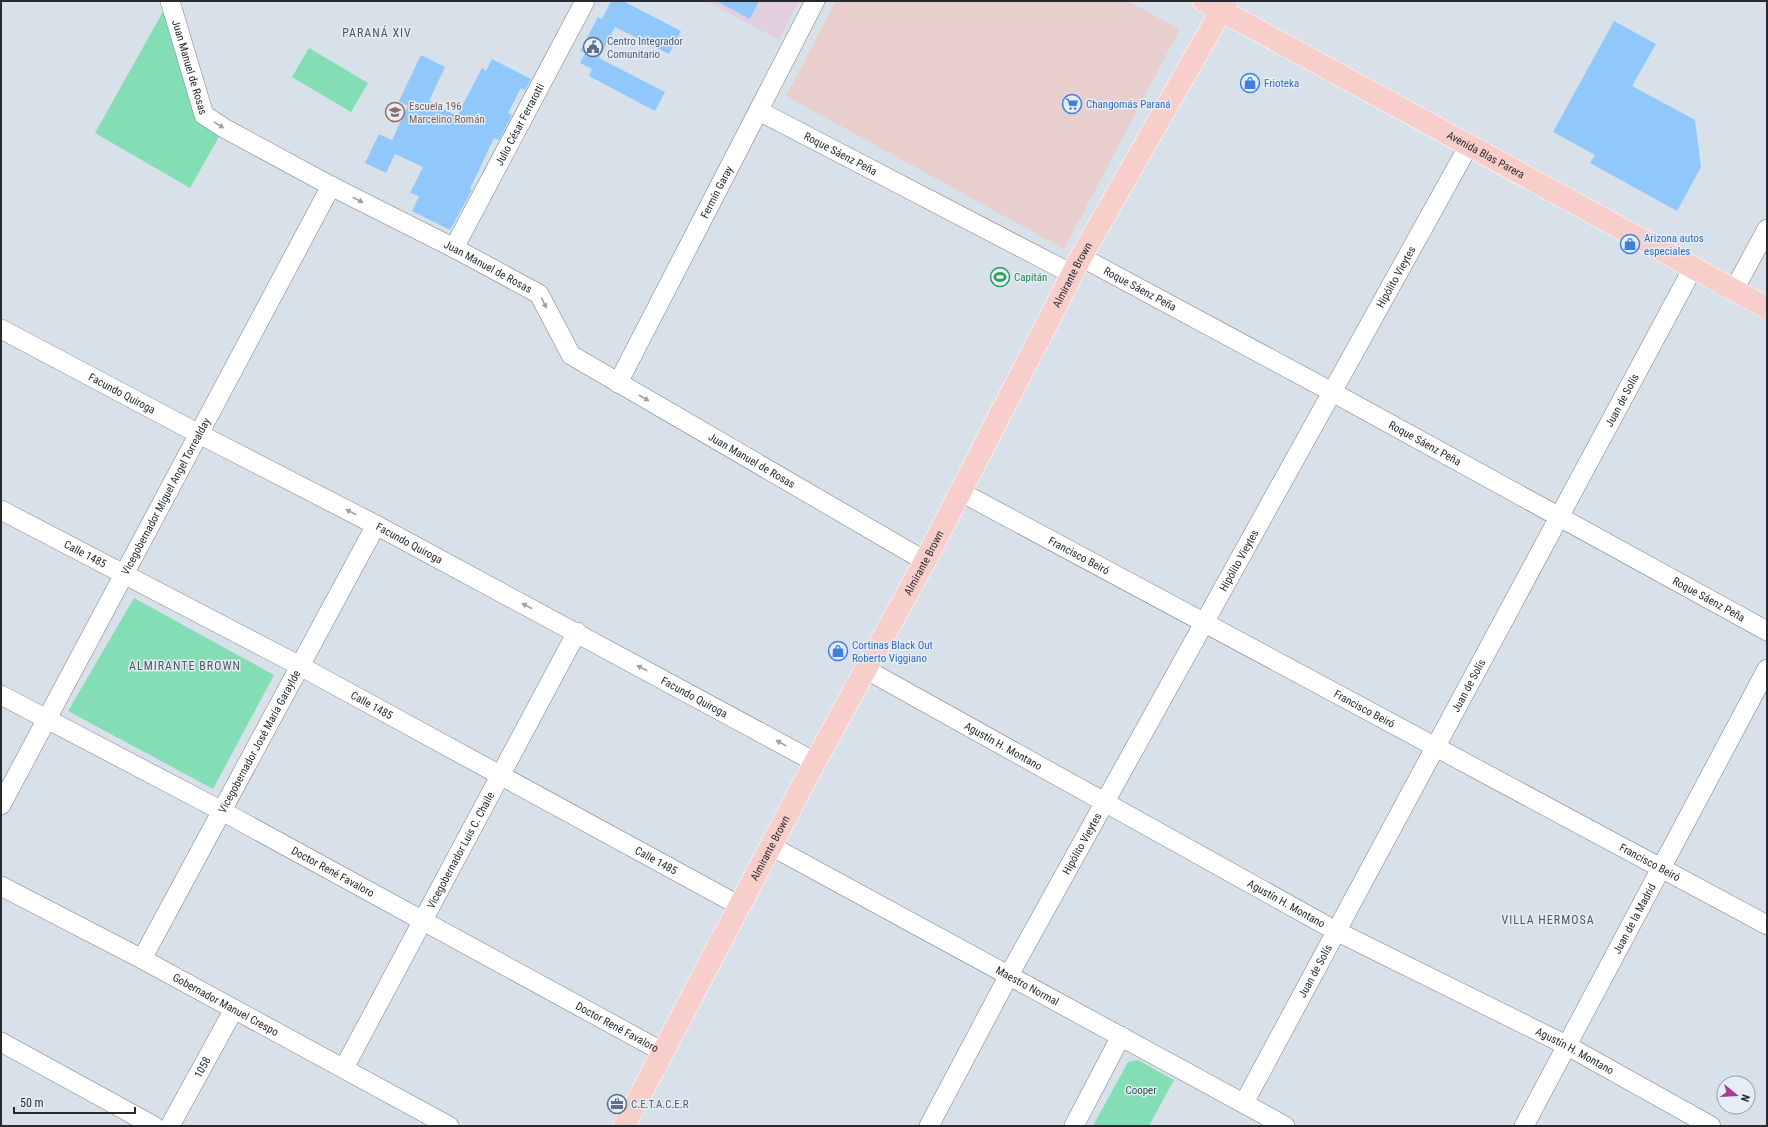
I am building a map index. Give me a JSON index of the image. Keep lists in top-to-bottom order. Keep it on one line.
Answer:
{"streets":{"main road":["Avenida Blas Parera","Almirante Brown"],"street":["Juan Manuel de Rosas","Julio César Ferrarotti","Roque Sáenz Peña","Fermín Garay","Hipólito Vieytes","Facundo Quiroga","Juan de Solís","Vicegobernador Miguel Angel Torrealday","Calle 1485","Francisco Beiró","Vicegobernador José María Garaylde","Agustín H. Montano","Vicegobernador Luis C. Chaile","Doctor René Favaloro","Juan de la Madrid","Maestro Normal","Gobernador Manuel Crespo","1058"]},"crossings":[["Juan Manuel de Rosas","Julio César Ferrarotti"],["Juan Manuel de Rosas","Fermín Garay"],["Juan Manuel de Rosas","Almirante Brown"],["Juan Manuel de Rosas","Vicegobernador Miguel Angel Torrealday"],["Roque Sáenz Peña","Fermín Garay"],["Roque Sáenz Peña","Almirante Brown"],["Roque Sáenz Peña","Hipólito Vieytes"],["Roque Sáenz Peña","Juan de Solís"],["Avenida Blas Parera","Almirante Brown"],["Avenida Blas Parera","Hipólito Vieytes"],["Avenida Blas Parera","Juan de Solís"],["Almirante Brown","Facundo Quiroga"],["Almirante Brown","Calle 1485"],["Almirante Brown","Francisco Beiró"],["Almirante Brown","Agustín H. Montano"],["Almirante Brown","Doctor René Favaloro"],["Almirante Brown","Maestro Normal"],["Hipólito Vieytes","Francisco Beiró"],["Hipólito Vieytes","Agustín H. Montano"],["Hipólito Vieytes","Maestro Normal"],["Facundo Quiroga","Vicegobernador Miguel Angel Torrealday"],["Facundo Quiroga","Vicegobernador José María Garaylde"],["Facundo Quiroga","Vicegobernador Luis C. Chaile"],["Juan de Solís","Francisco Beiró"],["Juan de Solís","Agustín H. Montano"],["Juan de Solís","Maestro Normal"],["Vicegobernador Miguel Angel Torrealday","Calle 1485"],["Vicegobernador Miguel Angel Torrealday","Doctor René Favaloro"],["Calle 1485","Vicegobernador José María Garaylde"],["Calle 1485","Vicegobernador Luis C. Chaile"],["Francisco Beiró","Juan de la Madrid"],["Vicegobernador José María Garaylde","Doctor René Favaloro"],["Vicegobernador José María Garaylde","Gobernador Manuel Crespo"],["Agustín H. Montano","Juan de la Madrid"],["Vicegobernador Luis C. Chaile","Doctor René Favaloro"],["Vicegobernador Luis C. Chaile","Gobernador Manuel Crespo"],["Gobernador Manuel Crespo","1058"]],"one_way":["Juan Manuel de Rosas","Facundo Quiroga"],"districts":["PARANÁ XIV","ALMIRANTE BROWN","VILLA HERMOSA"],"parks":["Cooper"],"places":{"public building":["Centro Integrador Comunitario"],"shop":["Frioteka","Arizona autos especiales","Cortinas Black Out Roberto Viggiano"],"supermarket":["Changomás Paraná"],"school or university":["Escuela 196 Marcelino Román"],"sports":["Capitán"],"office":["C.E.T.A.C.E.R"]},"scale_bar":"50 m","north":"right"}
